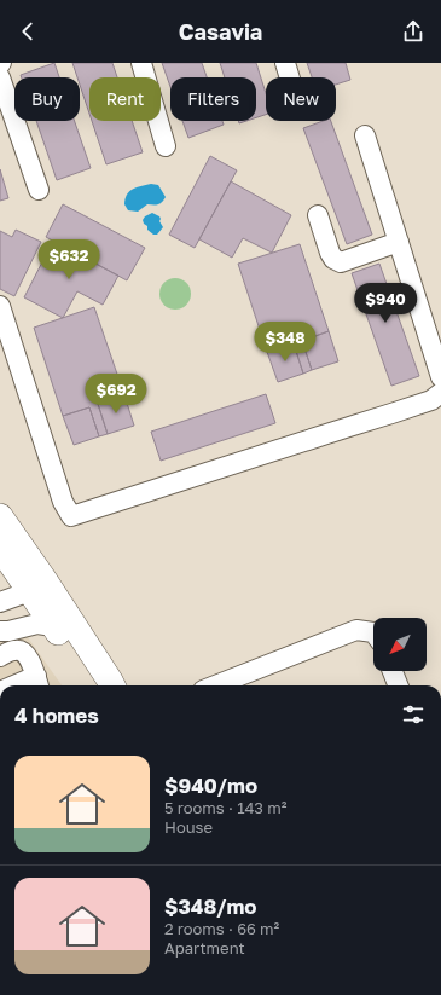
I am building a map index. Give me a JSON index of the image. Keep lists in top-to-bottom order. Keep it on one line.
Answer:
{"north":"bottom left","page":{"header":"Casavia","chip":["Buy","Rent","Filters","New"],"price":["$632","$940","$348","$692"],"heading":"4 homes","list":[{"name":"$940/mo","note":"5 rooms · 143 m² · House"},{"name":"$348/mo","note":"2 rooms · 66 m² · Apartment"}]}}
